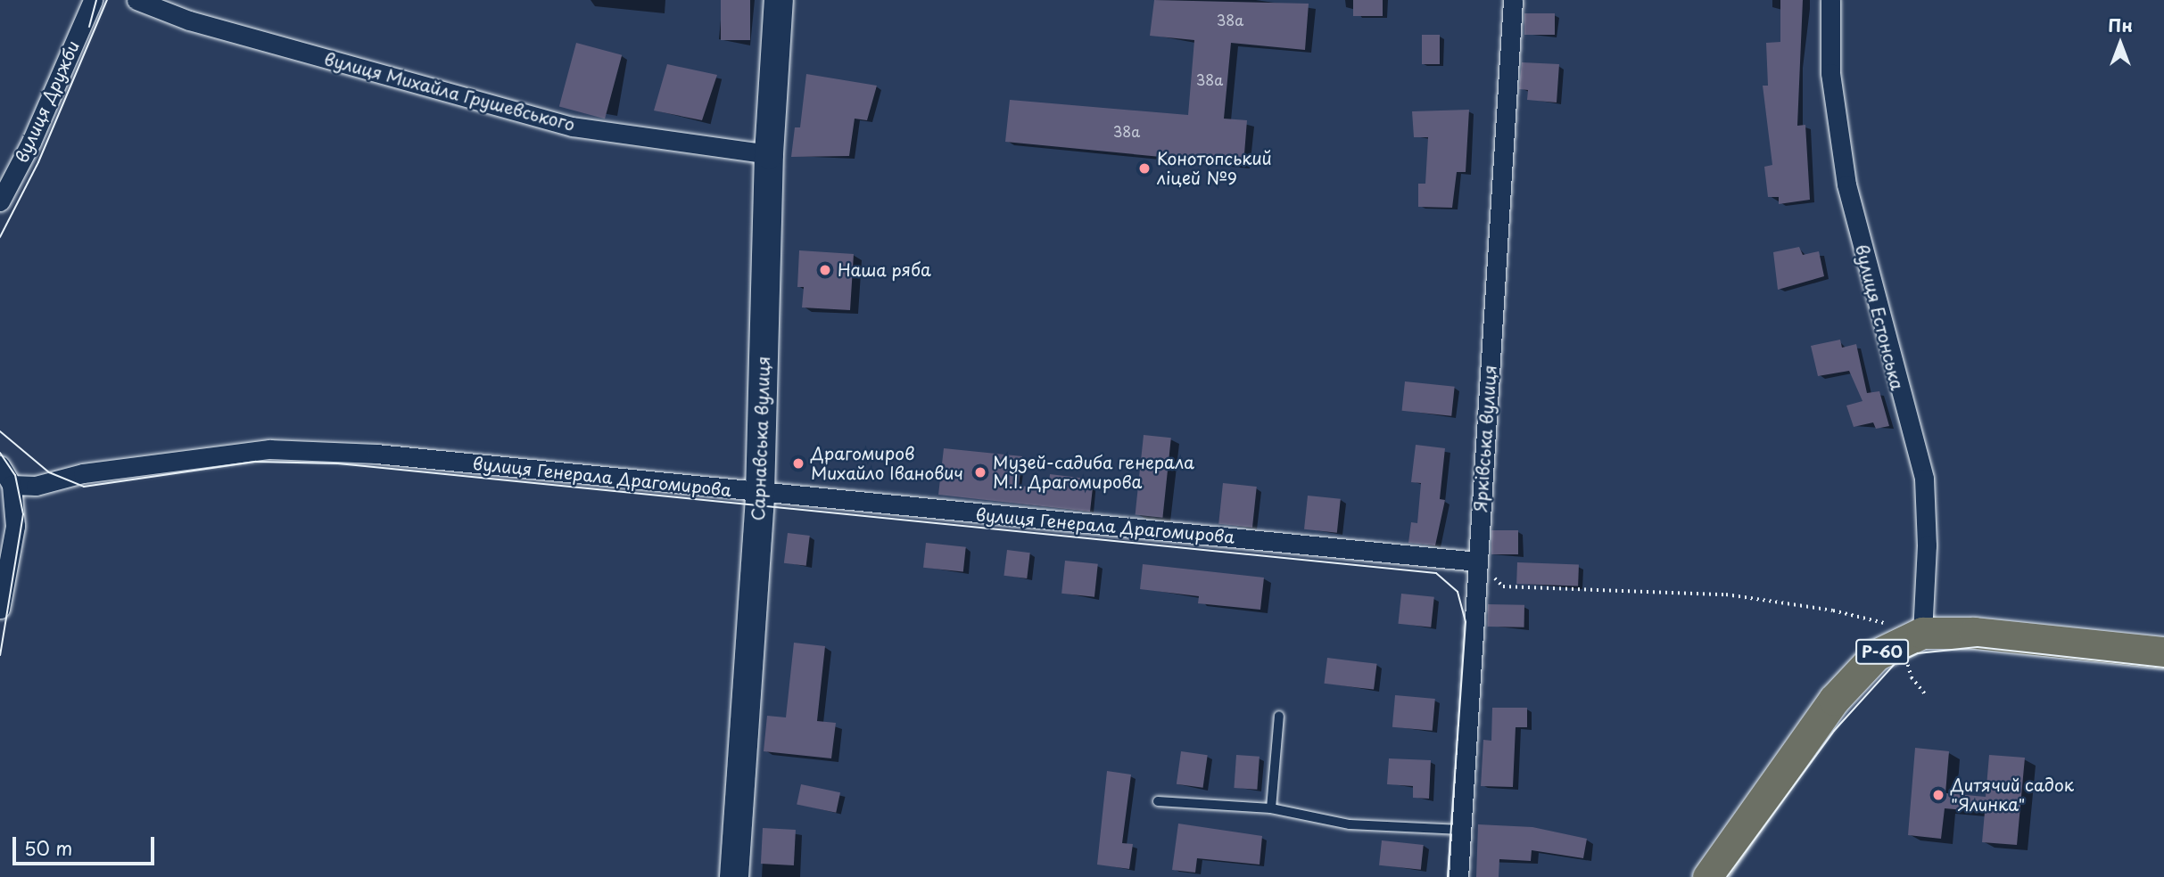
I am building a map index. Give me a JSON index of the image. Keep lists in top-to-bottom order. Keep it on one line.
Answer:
{"streets":{"main road":["Р-60"],"street":["вулиця Михайла Грушевського","вулиця Дружби","вулиця Естонська","Сарнавська вулиця","Ярківська вулиця","вулиця Генерала Драгомирова"]},"crossings":[["вулиця Михайла Грушевського","Сарнавська вулиця"],["вулиця Естонська","Р-60"],["Сарнавська вулиця","вулиця Генерала Драгомирова"],["Ярківська вулиця","вулиця Генерала Драгомирова"]],"places":["Конотопський ліцей №9","Наша ряба","Драгомиров Михайло Іванович","Музей-садиба генерала М.І. Драгомирова","Дитячий садок \"Ялинка\""],"house_numbers":["38а","38а","38а"],"scale_bar":"50 m","north":"top"}
